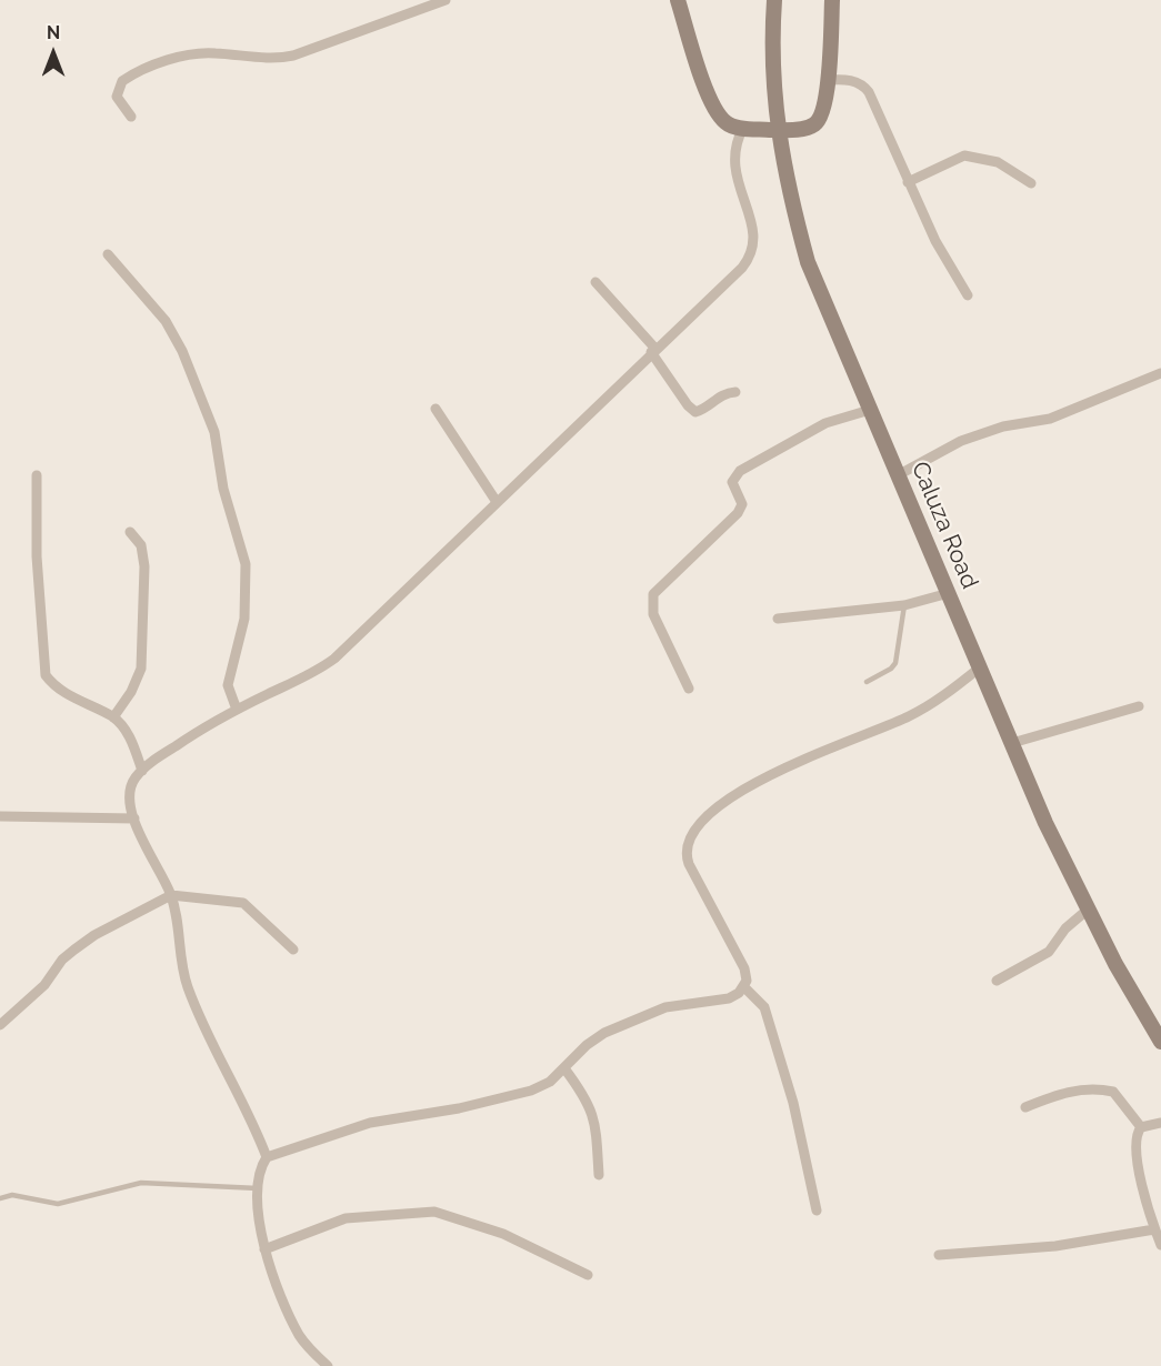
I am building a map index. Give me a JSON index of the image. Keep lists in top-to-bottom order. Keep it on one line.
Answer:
{"streets":{"street":["Caluza Road"]},"north":"top"}
